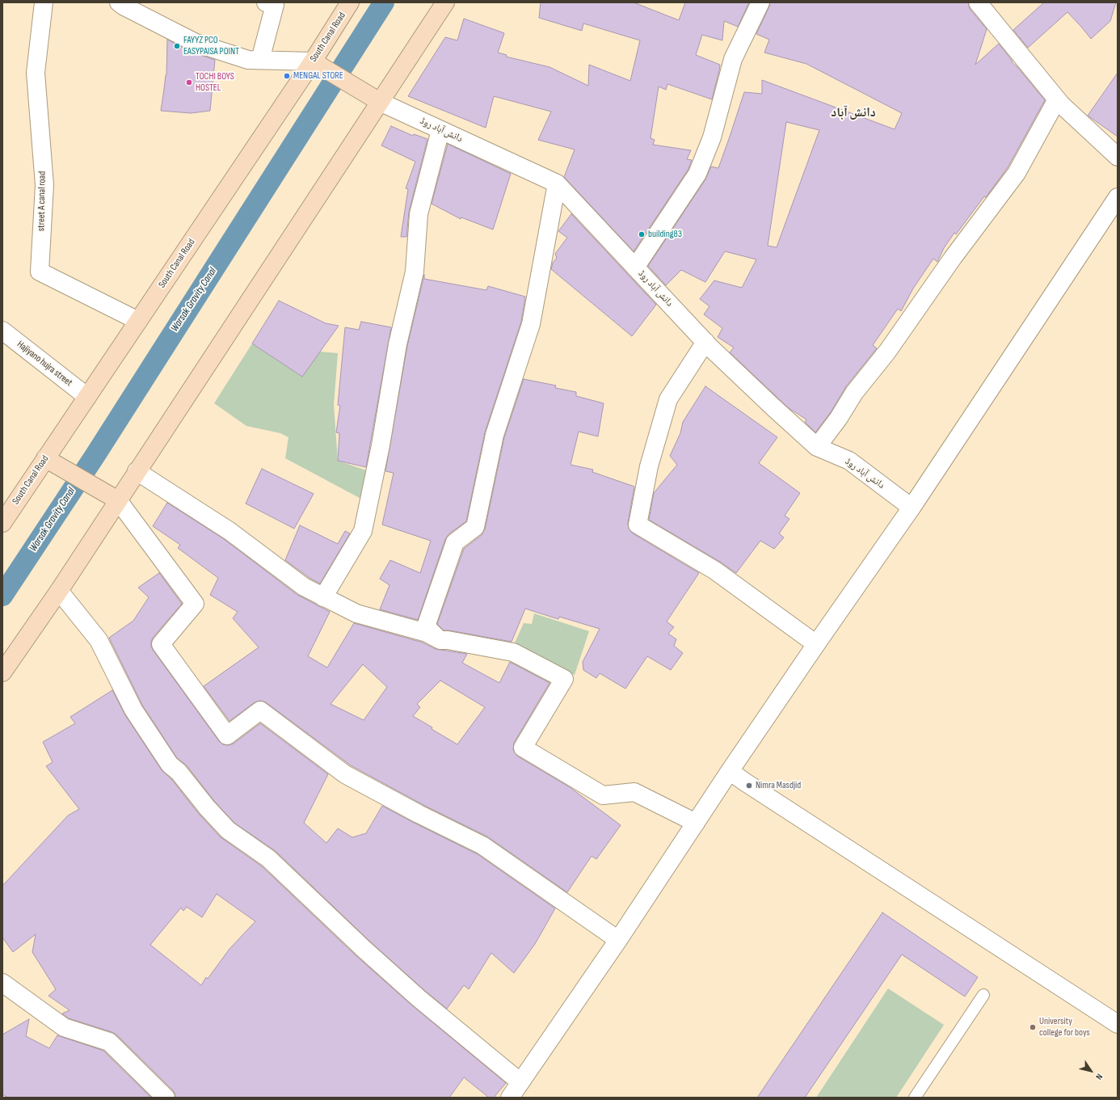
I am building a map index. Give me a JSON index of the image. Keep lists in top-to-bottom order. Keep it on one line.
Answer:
{"streets":{"main road":["South Canal Road"],"street":["دانش آباد روڈ","street A canal road","Hajiyano hujra street"]},"crossings":[["South Canal Road","street A canal road"],["South Canal Road","Hajiyano hujra street"]],"districts":["دانش آباد"],"water":["Warsak Gravity Canal"],"places":["FAYYZ PCO EASYPAISA POINT","MENGAL STORE","TOCHI BOYS HOSTEL","building83","Nimra Masdjid","University college for boys"],"north":"bottom right"}
